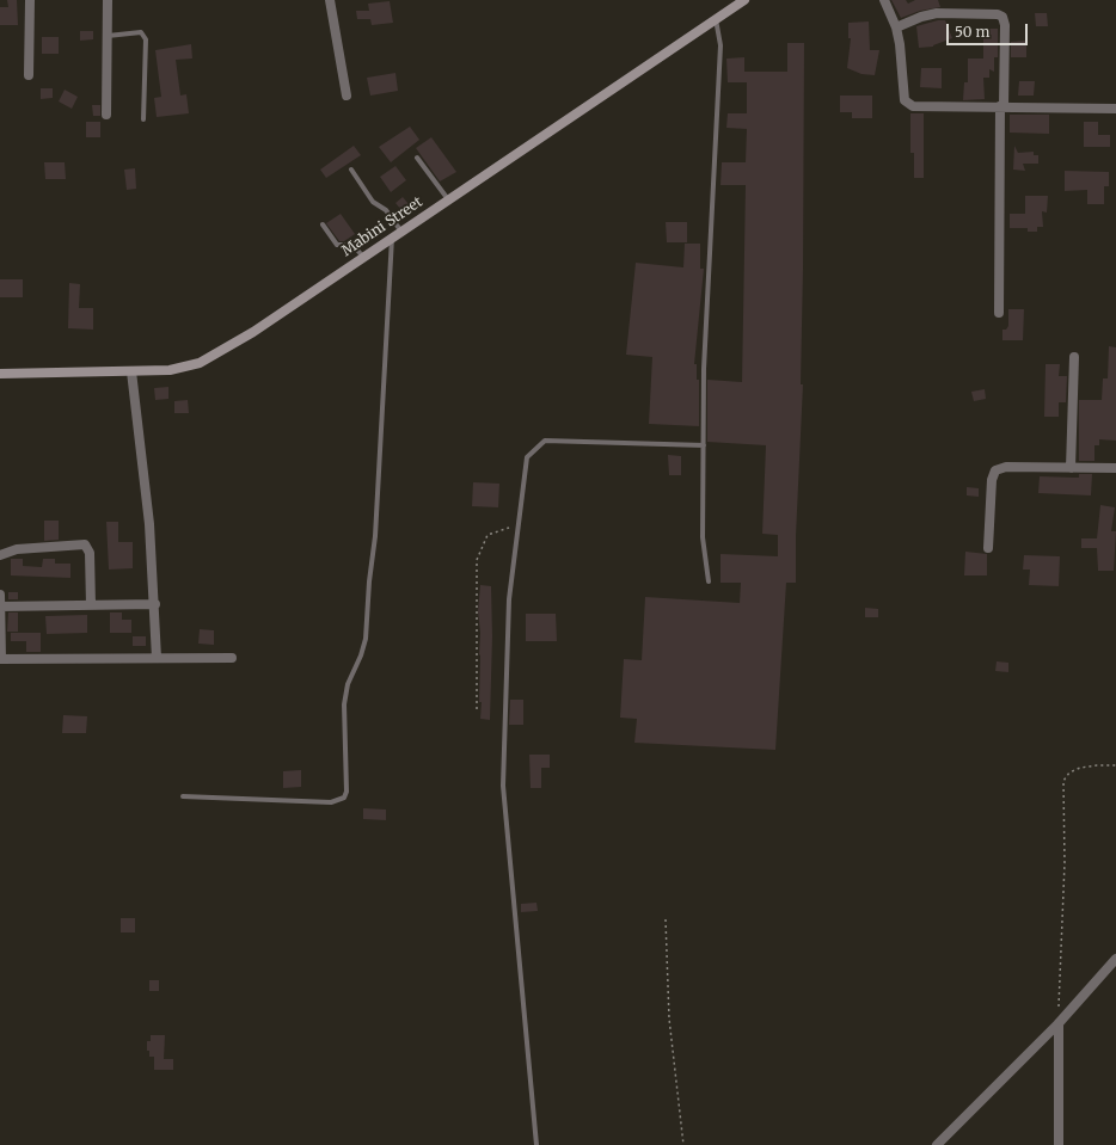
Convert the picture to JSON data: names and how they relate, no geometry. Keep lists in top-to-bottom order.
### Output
{
  "streets": {
    "main road": ["Mabini Street"]
  },
  "scale_bar": "50 m"
}
